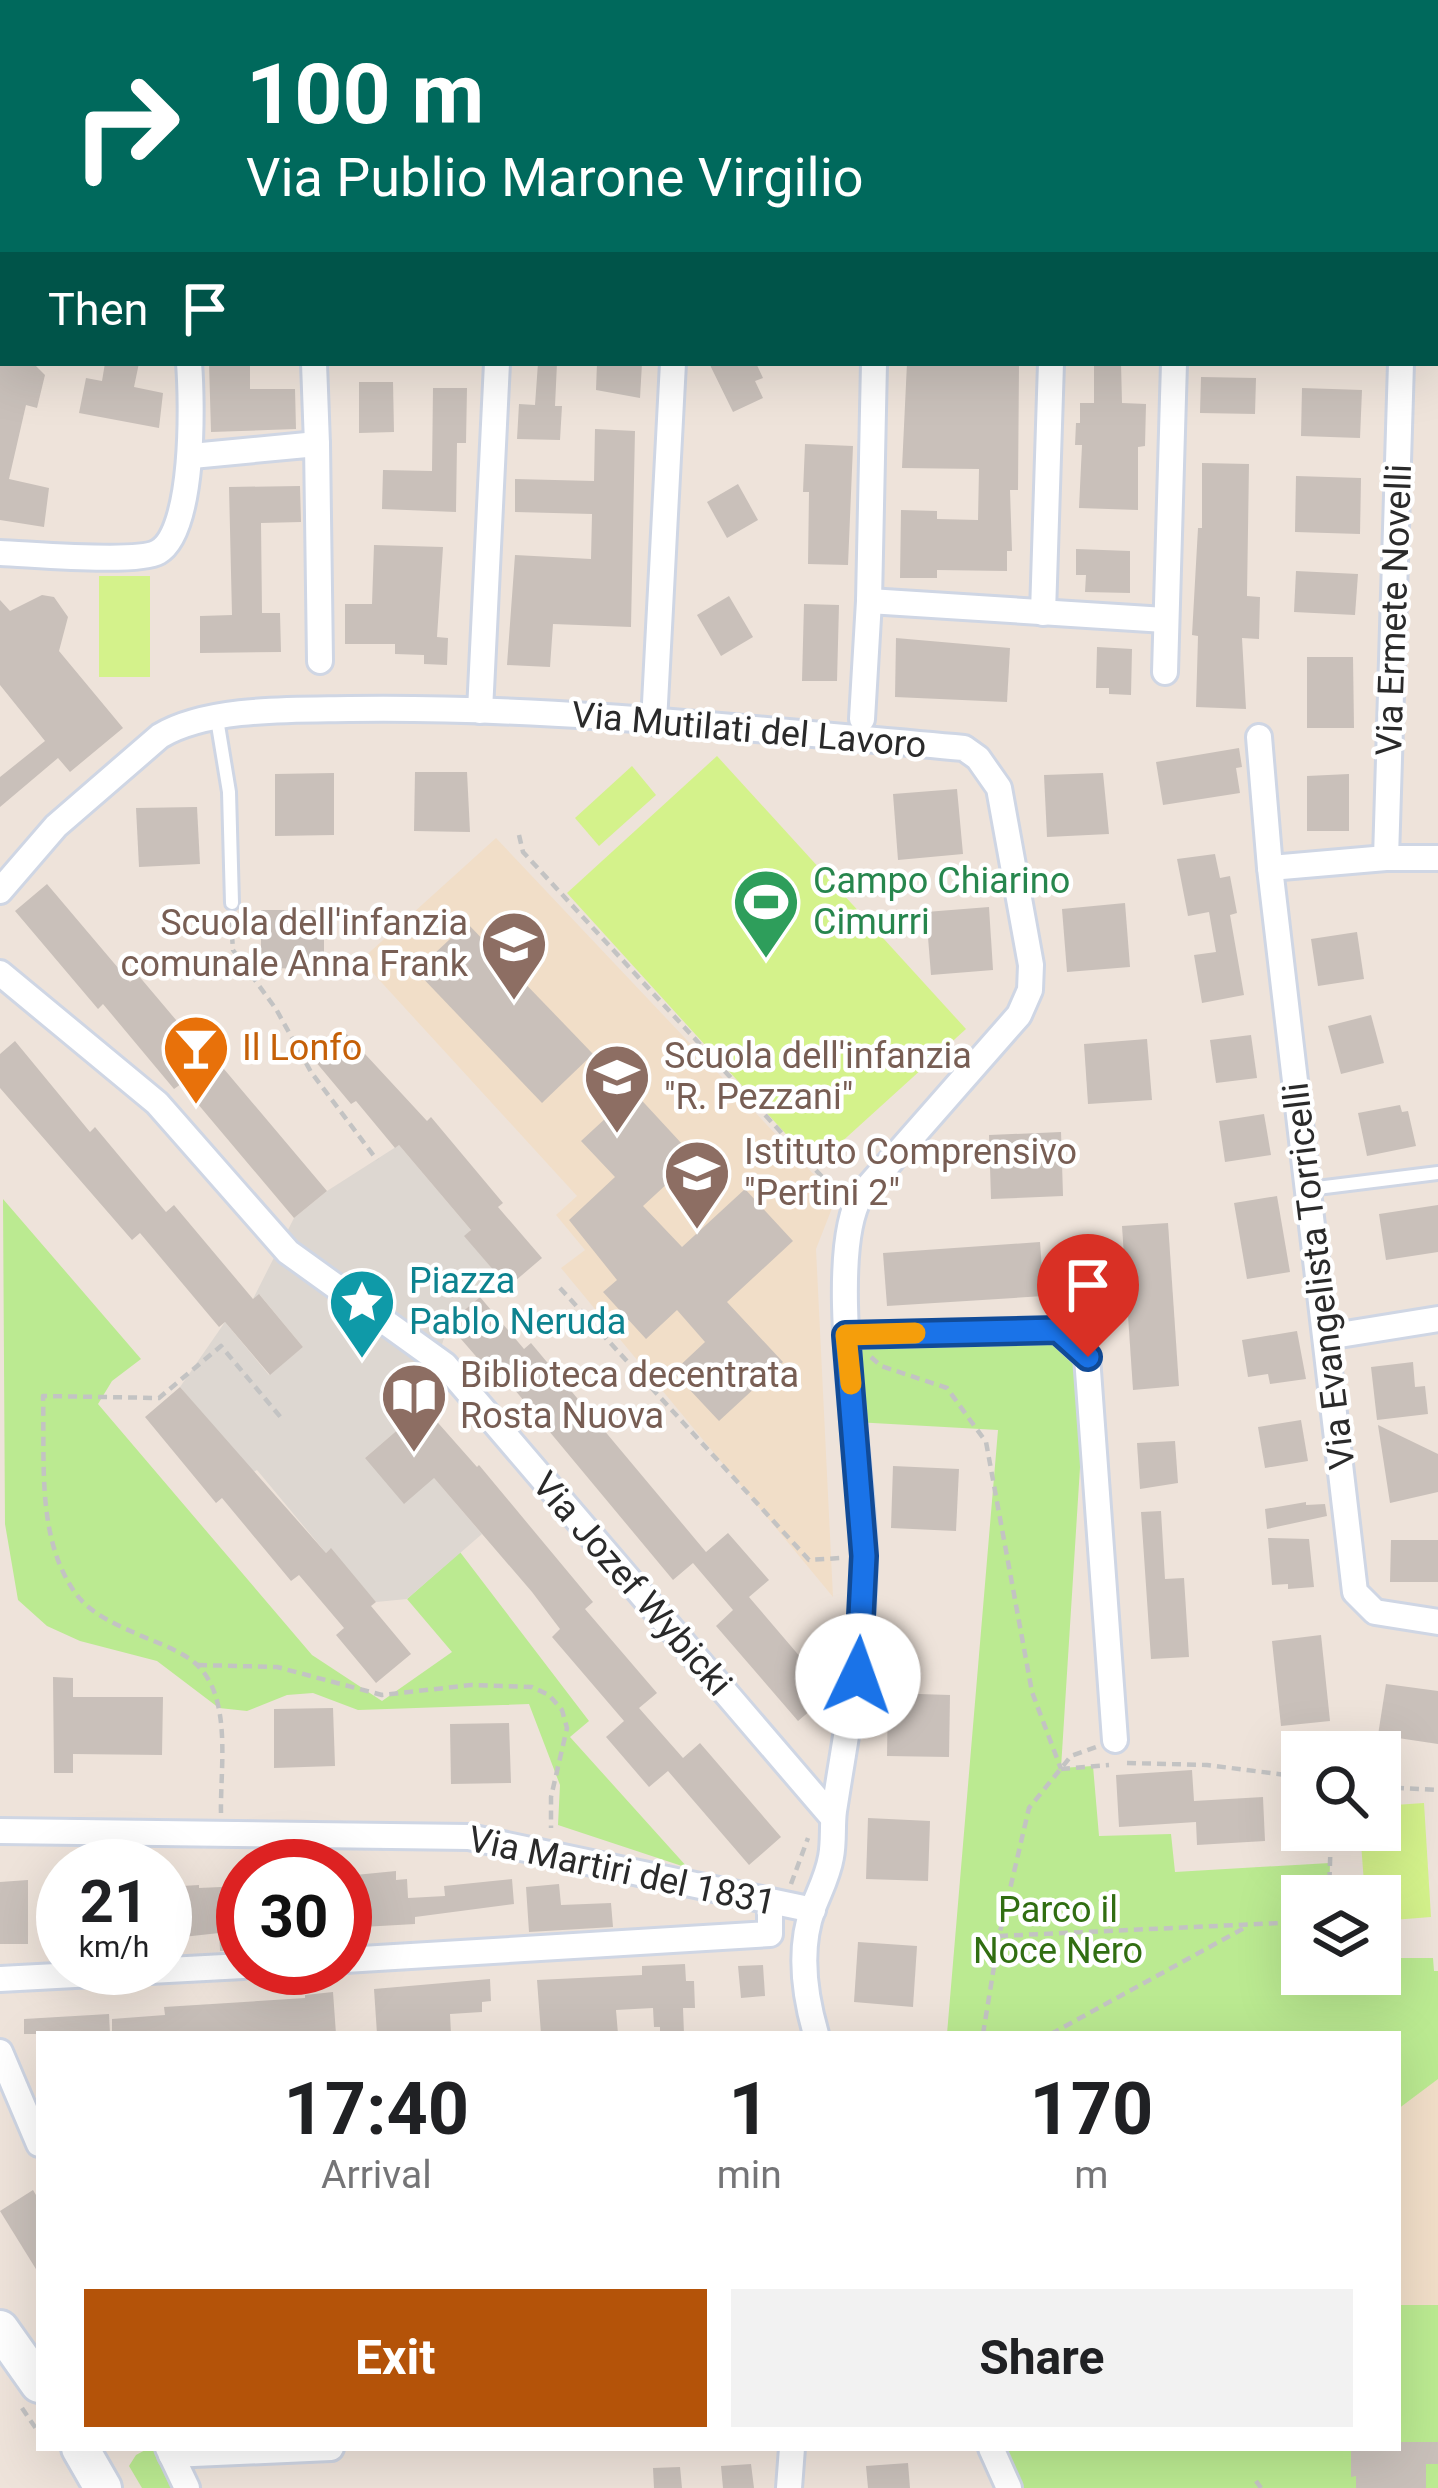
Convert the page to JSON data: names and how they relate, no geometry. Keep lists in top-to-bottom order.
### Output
{
  "streets": {
    "street": [
      "Via Ermete Novelli",
      "Via Mutilati del Lavoro",
      "Via Evangelista Torricelli",
      "Via Jozef Wybicki",
      "Via Martiri del 1831"
    ]
  },
  "parks": ["Parco il Noce Nero"],
  "places": {
    "sports": ["Campo Chiarino Cimurri"],
    "school or university": ["Scuola dell'infanzia comunale Anna Frank", "Scuola dell'infanzia \"R. Pezzani\"", "Istituto Comprensivo \"Pertini 2\""],
    "bar": ["Il Lonfo"],
    "place": ["Piazza Pablo Neruda"],
    "library": ["Biblioteca decentrata Rosta Nuova"]
  },
  "page": {
    "turn": ["100 m", "Via Publio Marone Virgilio"],
    "then": "Then",
    "speed": "21 km/h",
    "limit": "30",
    "eta": [
      "17:40",
      "Arrival",
      "1",
      "min",
      "170",
      "m"
    ],
    "buttons": ["Exit", "Share"]
  }
}
